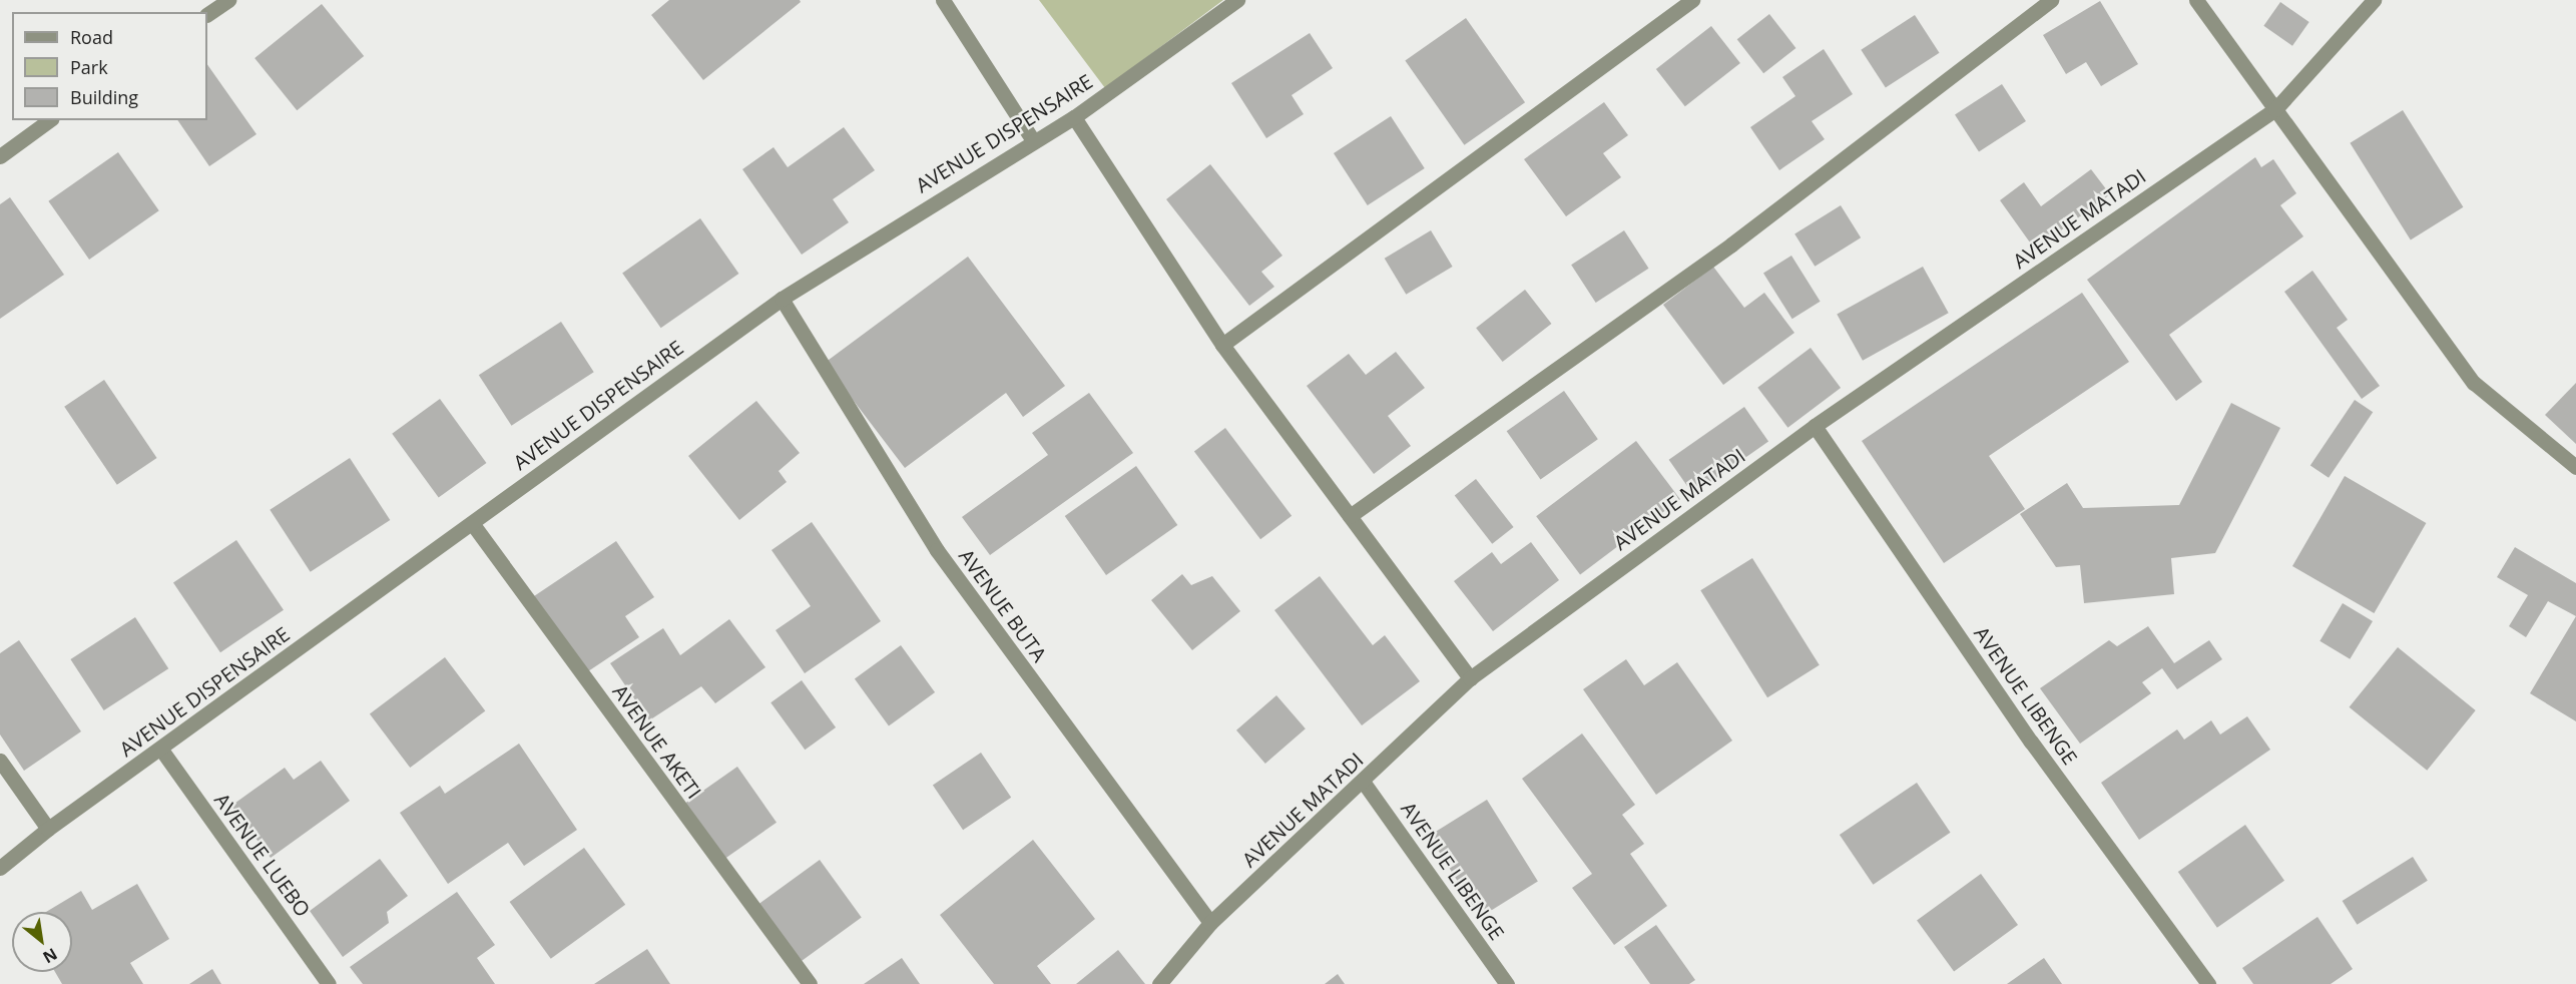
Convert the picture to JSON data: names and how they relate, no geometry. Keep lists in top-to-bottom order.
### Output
{
  "streets": {
    "street": [
      "AVENUE DISPENSAIRE",
      "AVENUE MATADI",
      "AVENUE BUTA",
      "AVENUE LIBENGE",
      "AVENUE AKETI",
      "AVENUE LUEBO"
    ]
  },
  "crossings": [
    ["AVENUE DISPENSAIRE", "AVENUE BUTA"],
    ["AVENUE DISPENSAIRE", "AVENUE AKETI"],
    ["AVENUE DISPENSAIRE", "AVENUE LUEBO"],
    ["AVENUE MATADI", "AVENUE BUTA"],
    ["AVENUE MATADI", "AVENUE LIBENGE"]
  ],
  "legend": ["Road", "Park", "Building"],
  "north": "bottom right"
}
